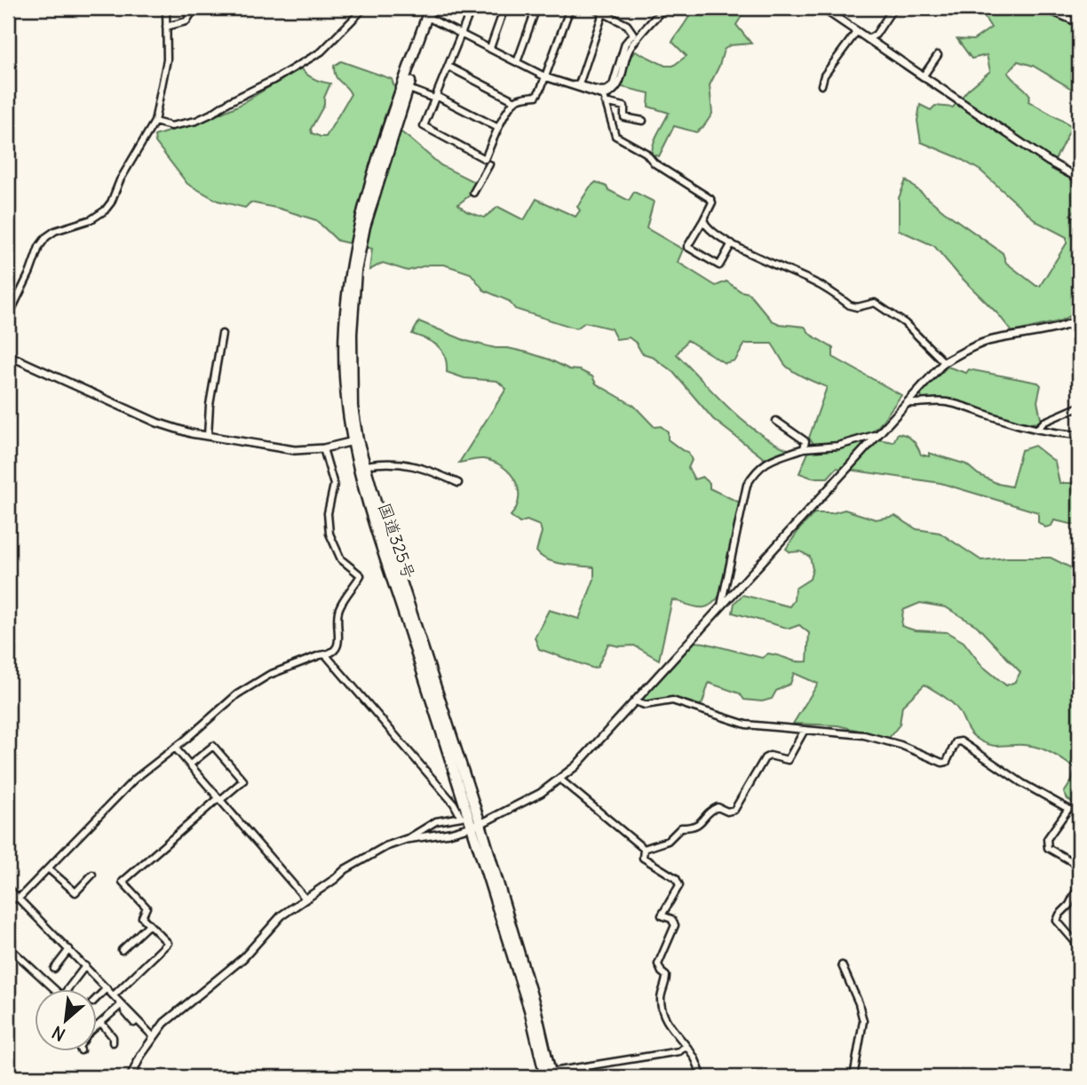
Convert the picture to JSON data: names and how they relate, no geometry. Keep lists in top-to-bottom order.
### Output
{
  "streets": {
    "highway": ["国道325号"]
  },
  "north": "bottom left"
}
